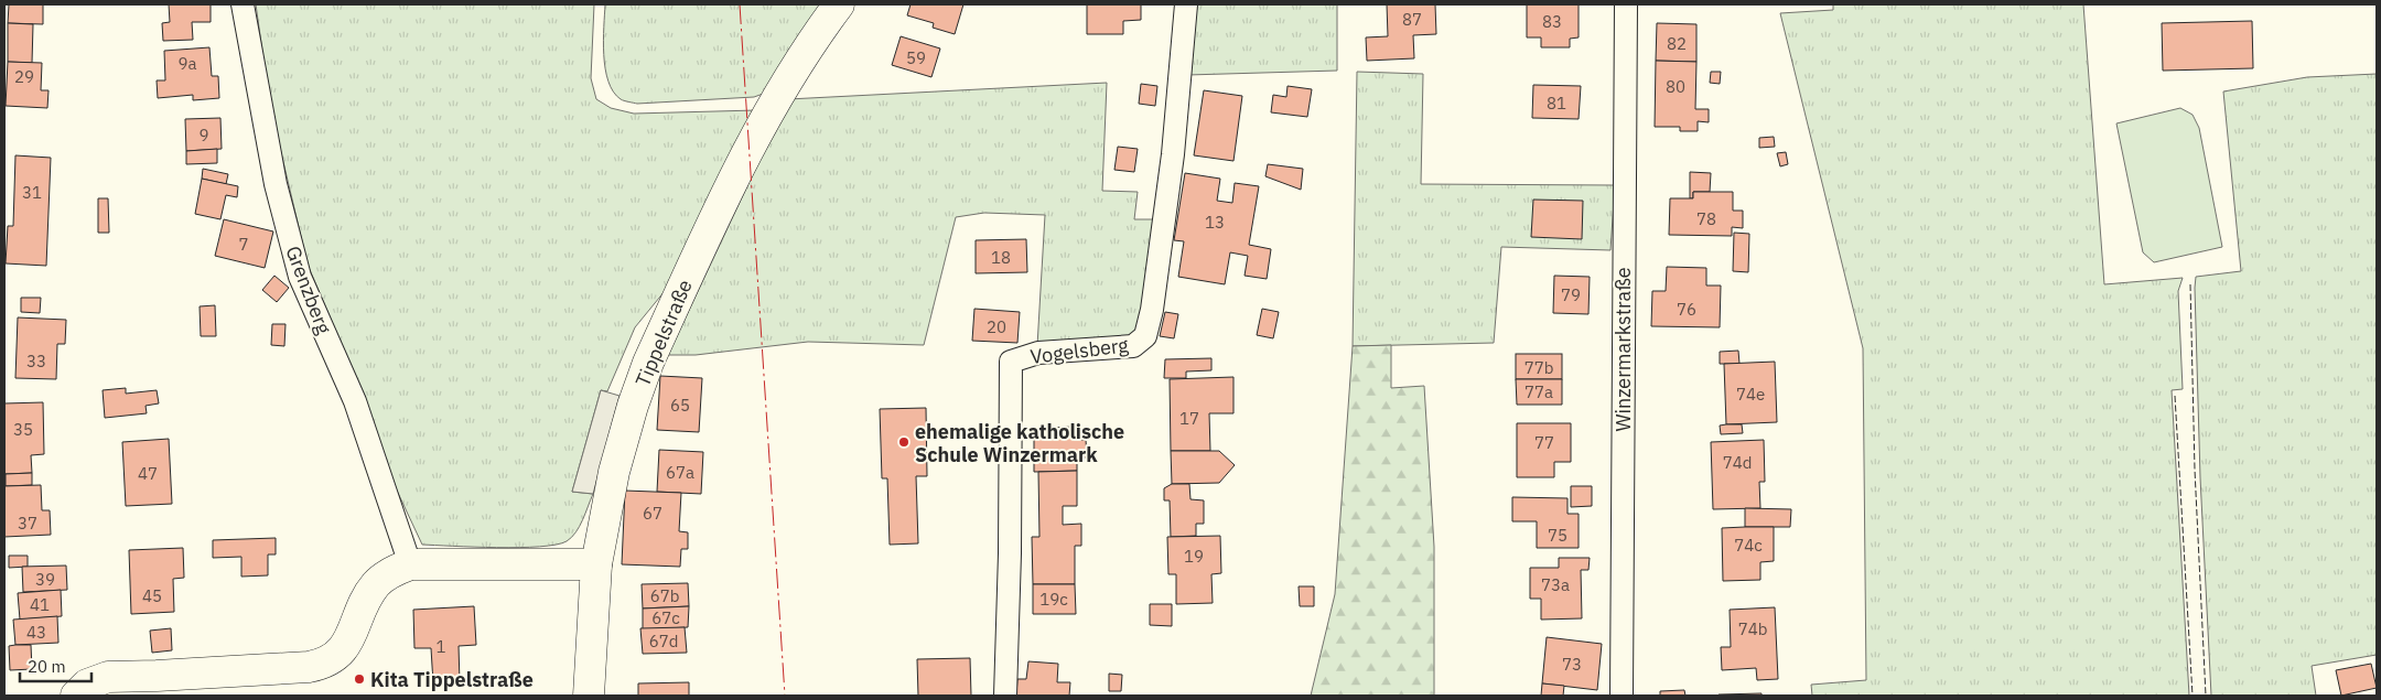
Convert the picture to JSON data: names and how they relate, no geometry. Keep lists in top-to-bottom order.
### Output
{
  "streets": {
    "street": [
      "Grenzberg",
      "Tippelstraße",
      "Winzermarkstraße",
      "Vogelsberg"
    ]
  },
  "places": ["ehemalige katholische Schule Winzermark", "Kita Tippelstraße"],
  "house_numbers": [
    "87",
    "83",
    "82",
    "59",
    "9a",
    "29",
    "80",
    "81",
    "9",
    "31",
    "78",
    "13",
    "7",
    "18",
    "79",
    "76",
    "20",
    "33",
    "77b",
    "77a",
    "74e",
    "65",
    "17",
    "35",
    "77",
    "74d",
    "67a",
    "47",
    "67",
    "37",
    "75",
    "74c",
    "19",
    "39",
    "73a",
    "45",
    "67b",
    "19c",
    "41",
    "67c",
    "74b",
    "43",
    "67d",
    "1",
    "73"
  ],
  "scale_bar": "20 m"
}
